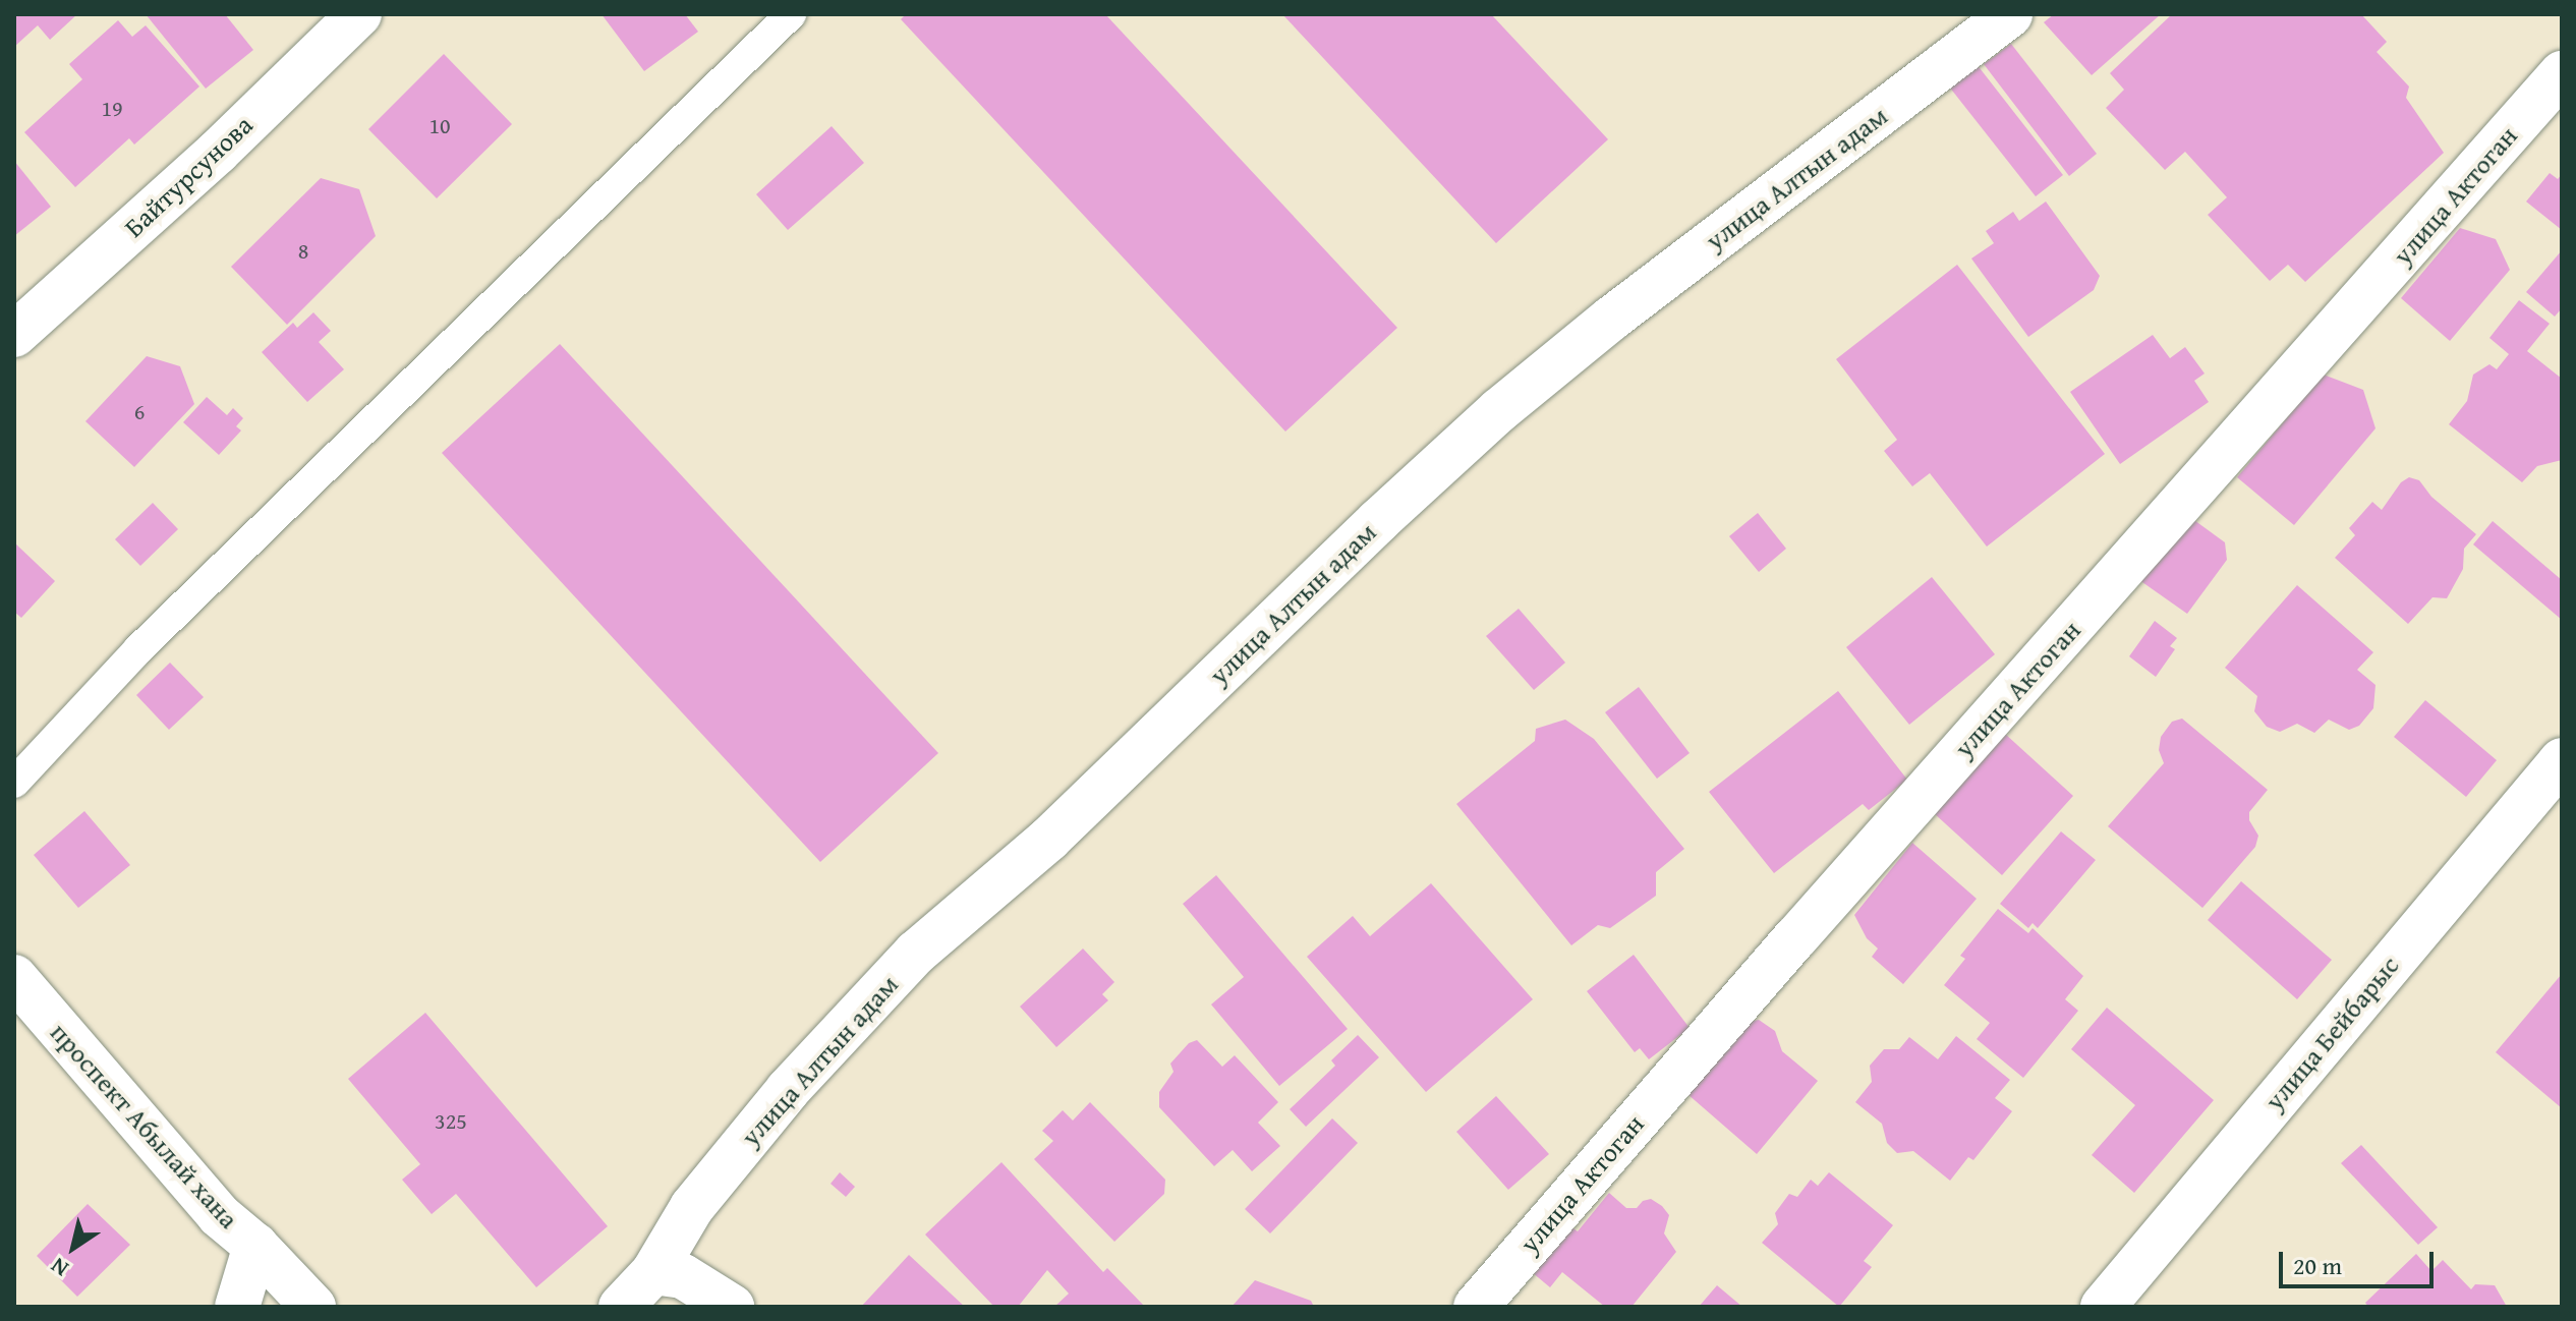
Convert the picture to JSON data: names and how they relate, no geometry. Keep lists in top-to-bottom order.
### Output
{
  "streets": {
    "street": [
      "Байтурсунова",
      "улица Алтын адам",
      "улица Актоган",
      "улица Бейбарыс",
      "проспект Абылай хана"
    ]
  },
  "house_numbers": [
    "19",
    "10",
    "8",
    "6",
    "325"
  ],
  "scale_bar": "20 m",
  "north": "bottom left"
}
